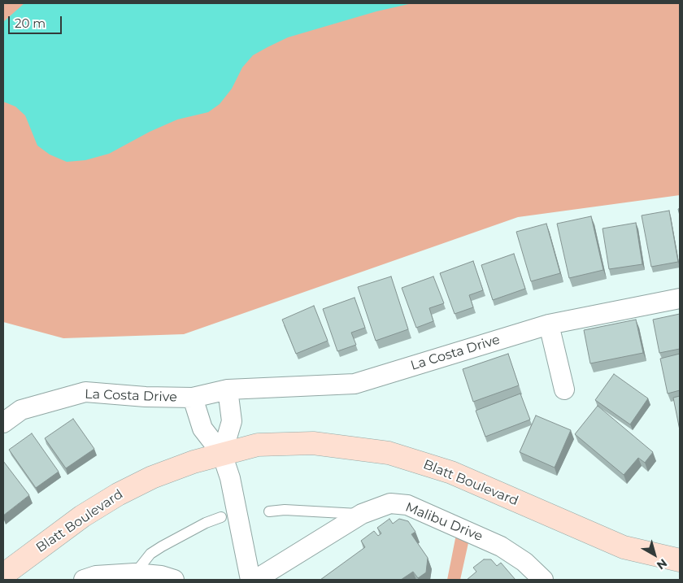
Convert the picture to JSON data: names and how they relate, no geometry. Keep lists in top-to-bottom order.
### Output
{
  "streets": {
    "street": ["La Costa Drive", "Blatt Boulevard", "Malibu Drive"]
  },
  "crossings": [
    ["La Costa Drive", "Blatt Boulevard"]
  ],
  "scale_bar": "20 m",
  "north": "bottom right"
}
